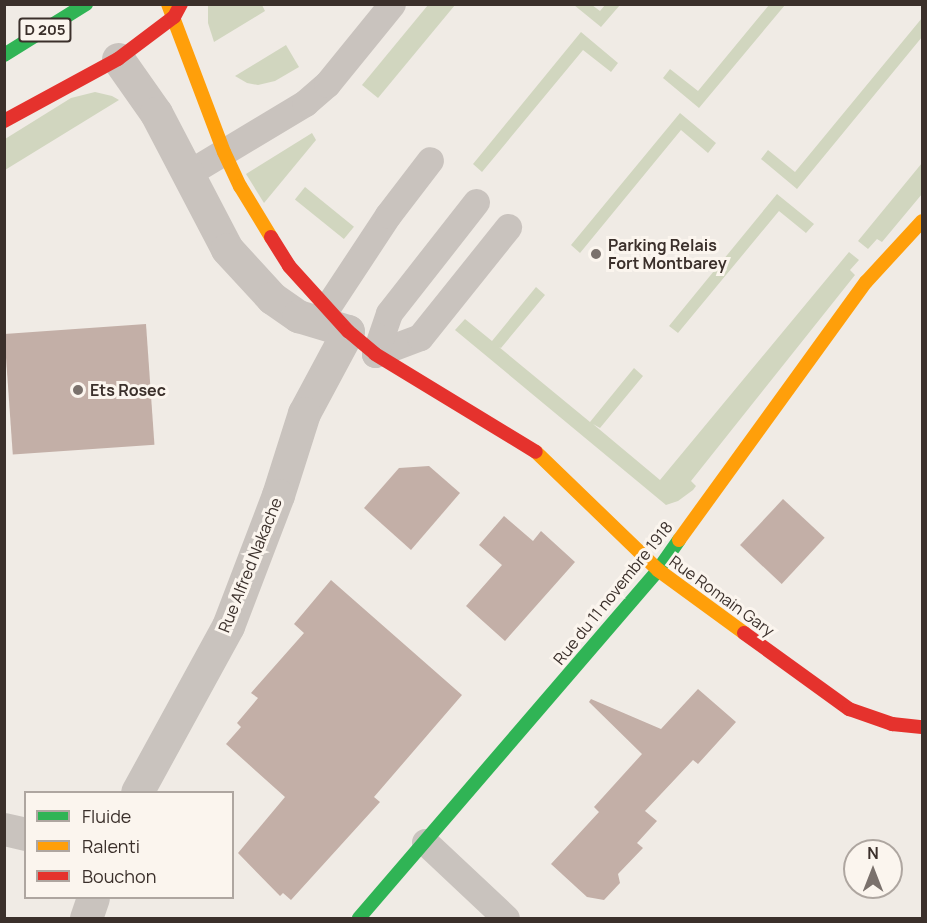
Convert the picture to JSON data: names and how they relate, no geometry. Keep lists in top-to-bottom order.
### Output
{
  "streets": {
    "street": [
      "D 205",
      "Rue Alfred Nakache",
      "Rue du 11 novembre 1918",
      "Rue Romain Gary"
    ]
  },
  "crossings": [
    ["Rue Alfred Nakache", "Rue Romain Gary"],
    ["Rue du 11 novembre 1918", "Rue Romain Gary"]
  ],
  "places": ["Parking Relais Fort Montbarey", "Ets Rosec"],
  "legend": ["Fluide", "Ralenti", "Bouchon"],
  "north": "top"
}
